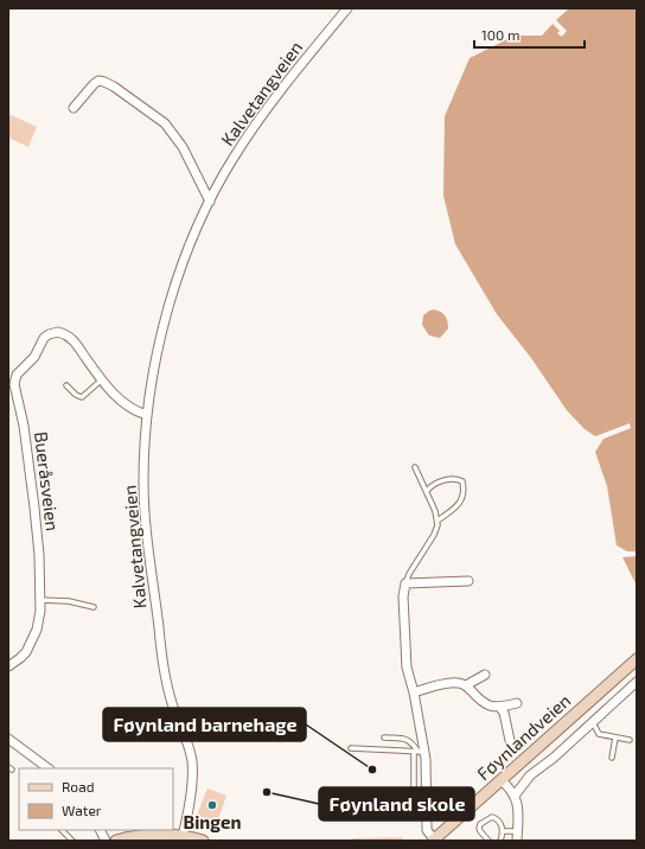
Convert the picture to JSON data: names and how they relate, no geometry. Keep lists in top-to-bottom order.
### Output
{
  "streets": {
    "main road": ["Føynlandveien"],
    "street": ["Kalvetangveien", "Bueråsveien"]
  },
  "places": ["Føynland barnehage", "Føynland skole", "Bingen"],
  "legend": ["Road", "Water"],
  "scale_bar": "100 m"
}
